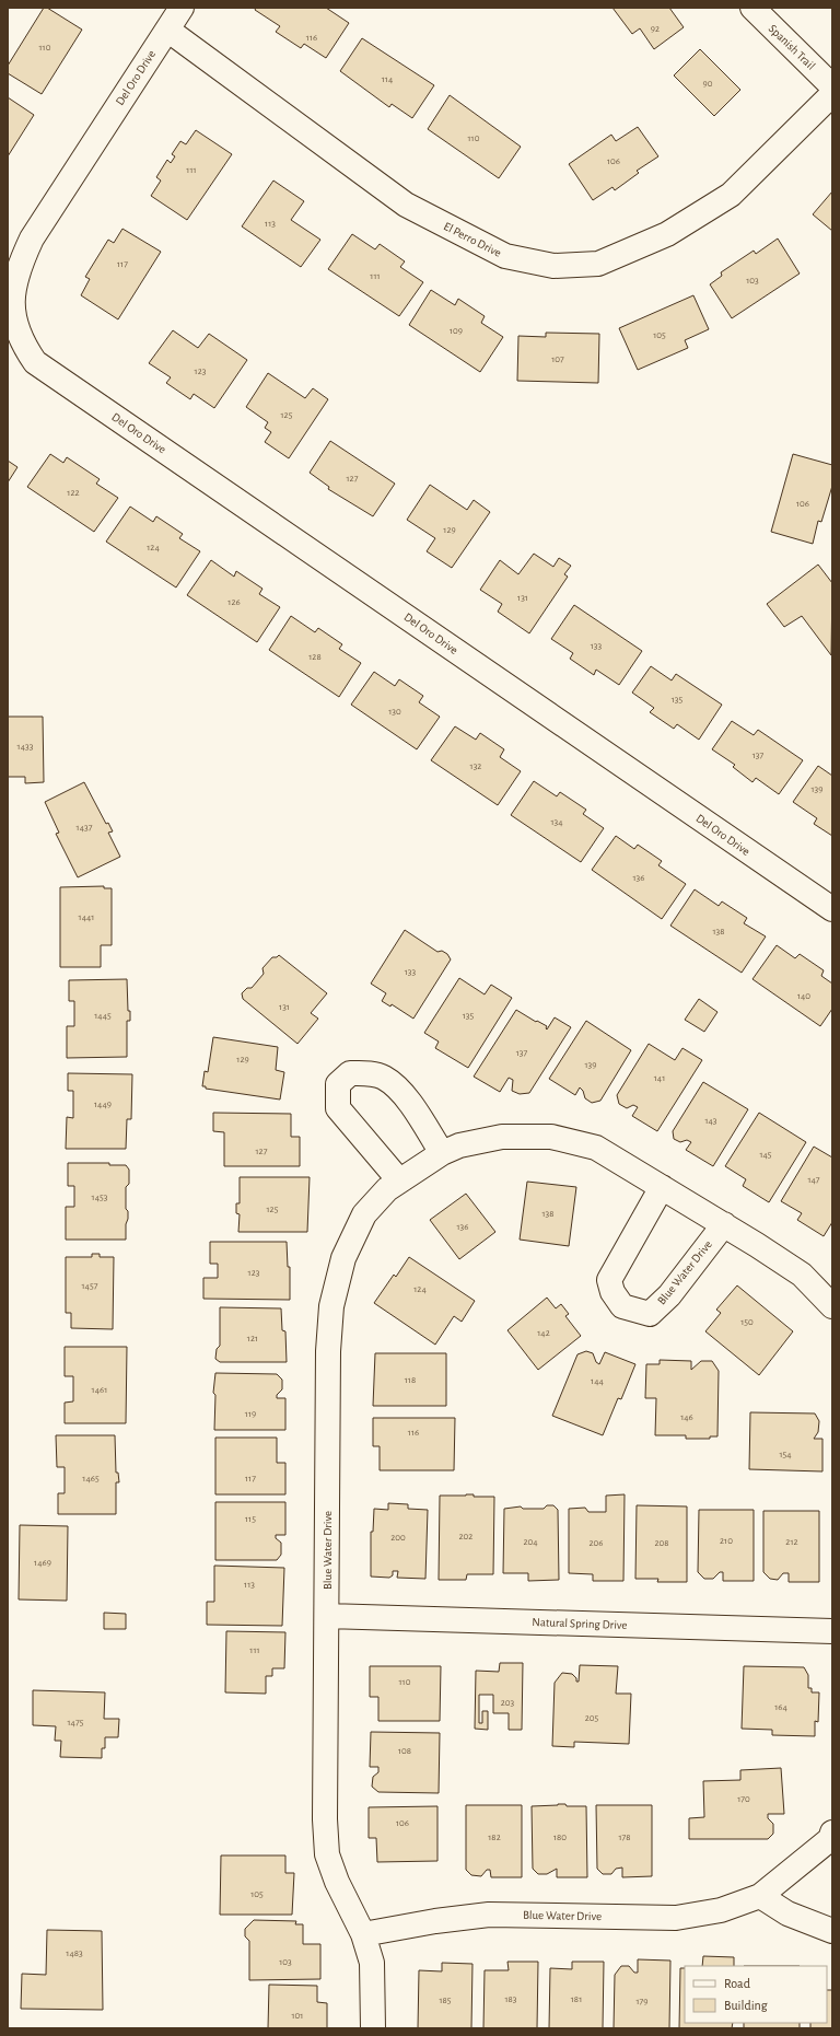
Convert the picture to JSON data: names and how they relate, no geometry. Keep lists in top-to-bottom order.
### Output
{
  "streets": {
    "street": [
      "Spanish Trail",
      "Del Oro Drive",
      "El Perro Drive",
      "Blue Water Drive",
      "Natural Spring Drive"
    ]
  },
  "crossings": [
    ["Del Oro Drive", "El Perro Drive"],
    ["Blue Water Drive", "Natural Spring Drive"]
  ],
  "house_numbers": [
    "92",
    "116",
    "110",
    "114",
    "90",
    "110",
    "106",
    "111",
    "113",
    "117",
    "111",
    "103",
    "109",
    "105",
    "107",
    "123",
    "125",
    "127",
    "122",
    "106",
    "129",
    "124",
    "131",
    "126",
    "133",
    "128",
    "135",
    "130",
    "1433",
    "137",
    "132",
    "139",
    "134",
    "1437",
    "136",
    "1441",
    "138",
    "133",
    "140",
    "131",
    "1445",
    "135",
    "137",
    "129",
    "139",
    "141",
    "1449",
    "143",
    "127",
    "145",
    "147",
    "1453",
    "125",
    "138",
    "136",
    "123",
    "1457",
    "124",
    "150",
    "142",
    "121",
    "118",
    "144",
    "1461",
    "119",
    "146",
    "116",
    "154",
    "1465",
    "117",
    "115",
    "202",
    "200",
    "210",
    "204",
    "212",
    "206",
    "208",
    "1469",
    "113",
    "111",
    "110",
    "203",
    "164",
    "205",
    "1475",
    "108",
    "170",
    "106",
    "182",
    "180",
    "178",
    "105",
    "1483",
    "103",
    "183",
    "181",
    "185",
    "179",
    "101"
  ],
  "legend": ["Road", "Building"]
}
